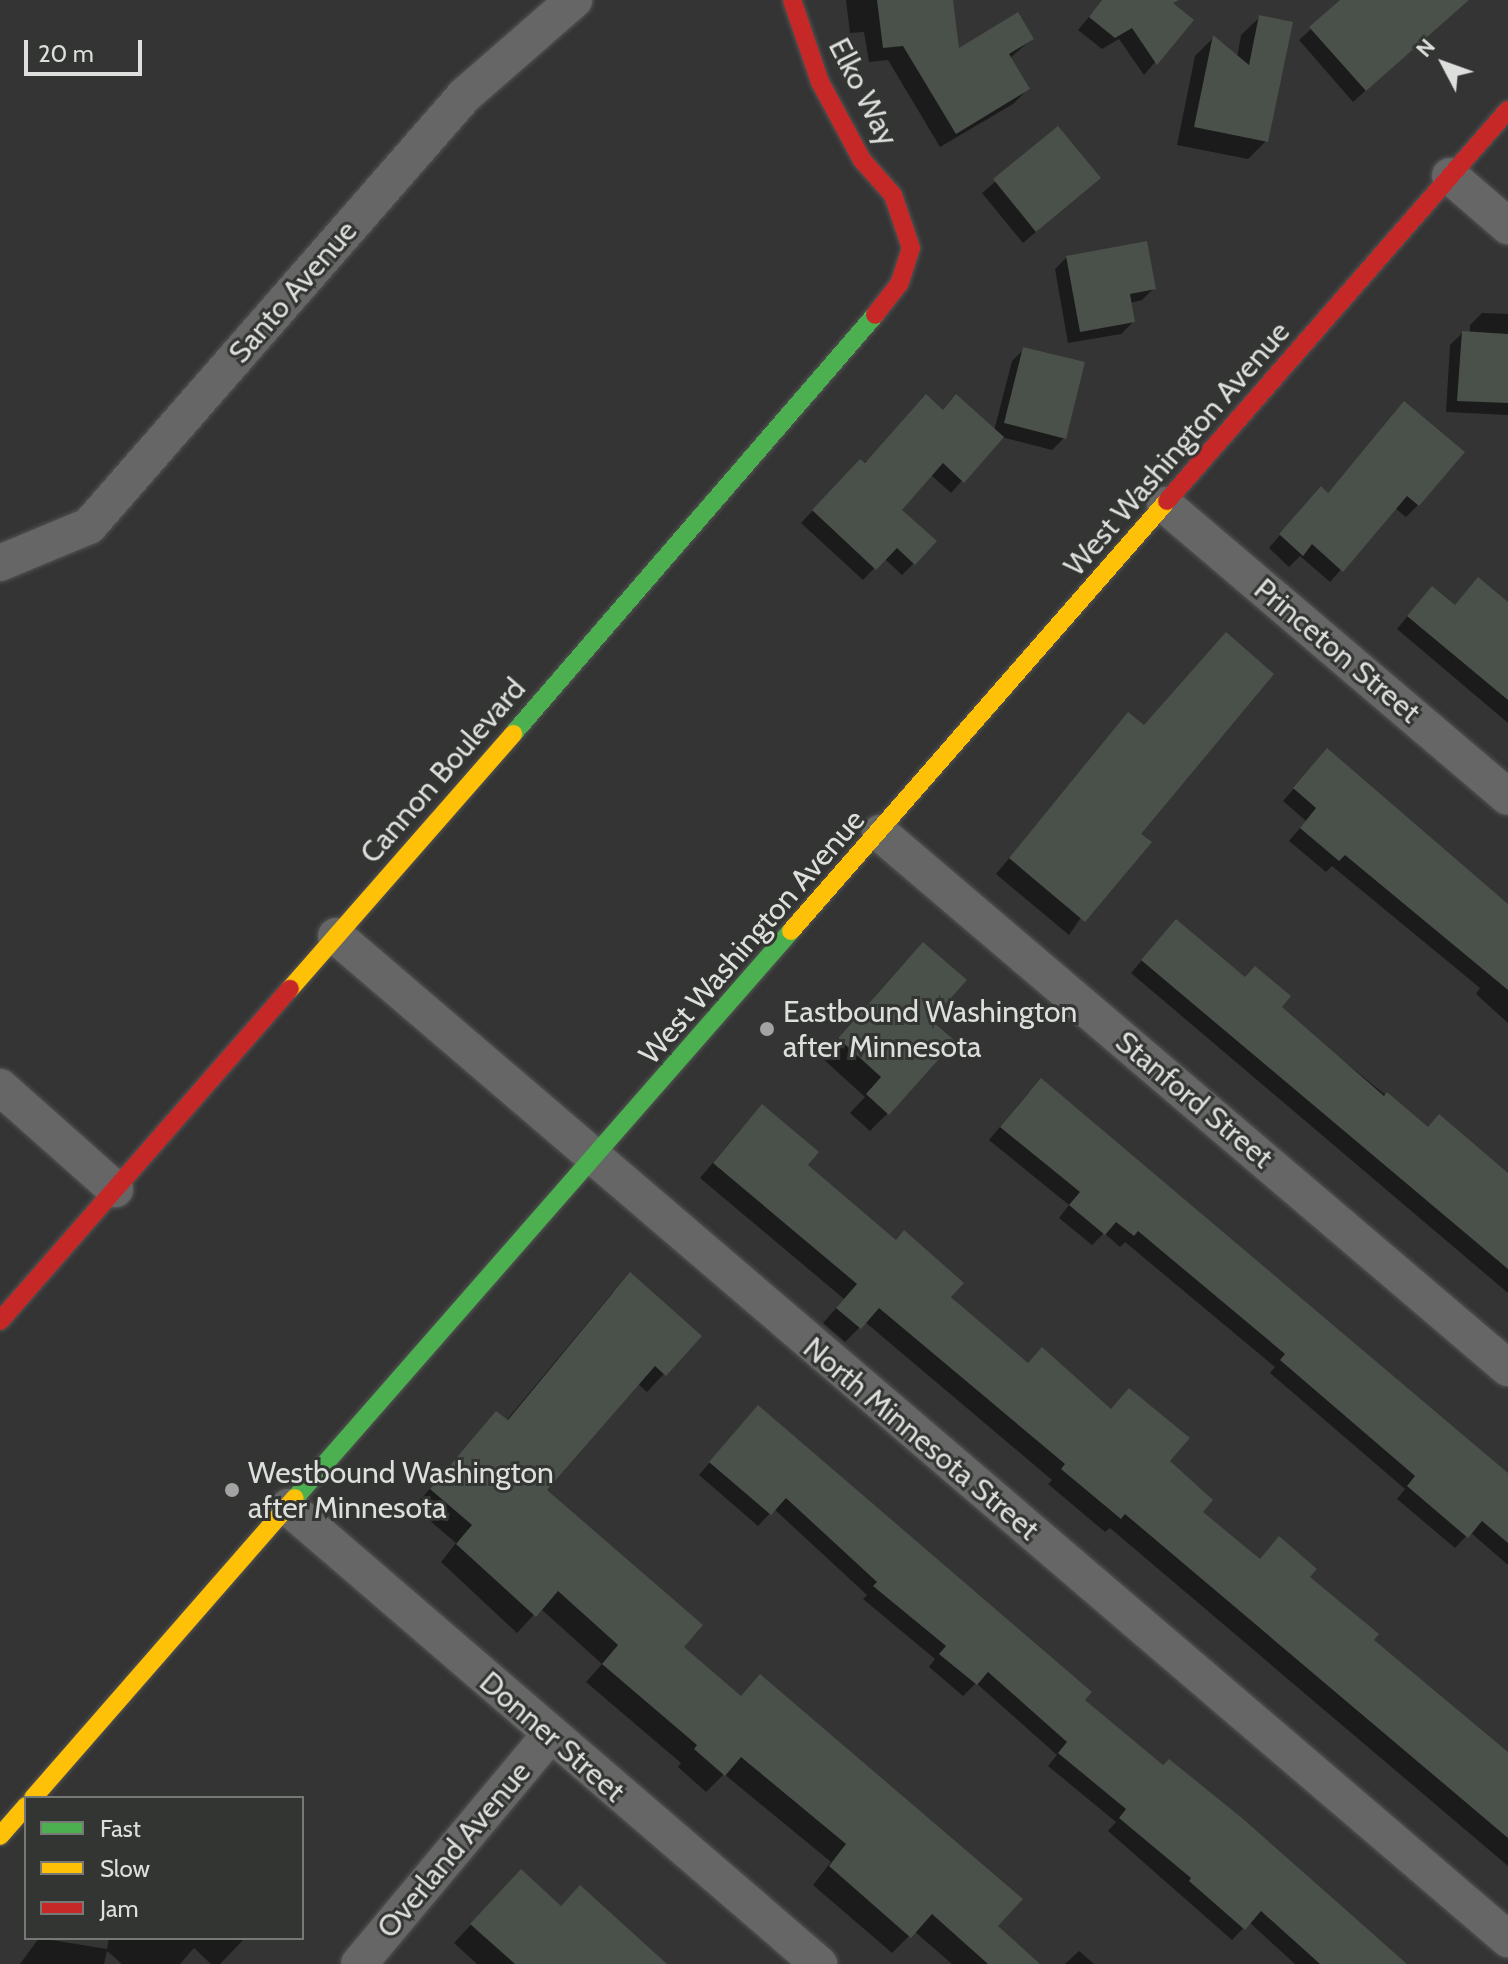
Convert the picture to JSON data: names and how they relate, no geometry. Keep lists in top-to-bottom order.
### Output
{
  "streets": {
    "main road": ["Elko Way", "West Washington Avenue", "Cannon Boulevard"],
    "street": [
      "Santo Avenue",
      "Princeton Street",
      "Stanford Street",
      "North Minnesota Street",
      "Donner Street",
      "Overland Avenue"
    ]
  },
  "crossings": [
    ["Elko Way", "Cannon Boulevard"],
    ["West Washington Avenue", "Princeton Street"],
    ["West Washington Avenue", "Stanford Street"],
    ["West Washington Avenue", "North Minnesota Street"],
    ["West Washington Avenue", "Donner Street"],
    ["Cannon Boulevard", "North Minnesota Street"],
    ["Donner Street", "Overland Avenue"]
  ],
  "places": ["Eastbound Washington after Minnesota", "Westbound Washington after Minnesota"],
  "legend": ["Fast", "Slow", "Jam"],
  "scale_bar": "20 m",
  "north": "top left"
}
